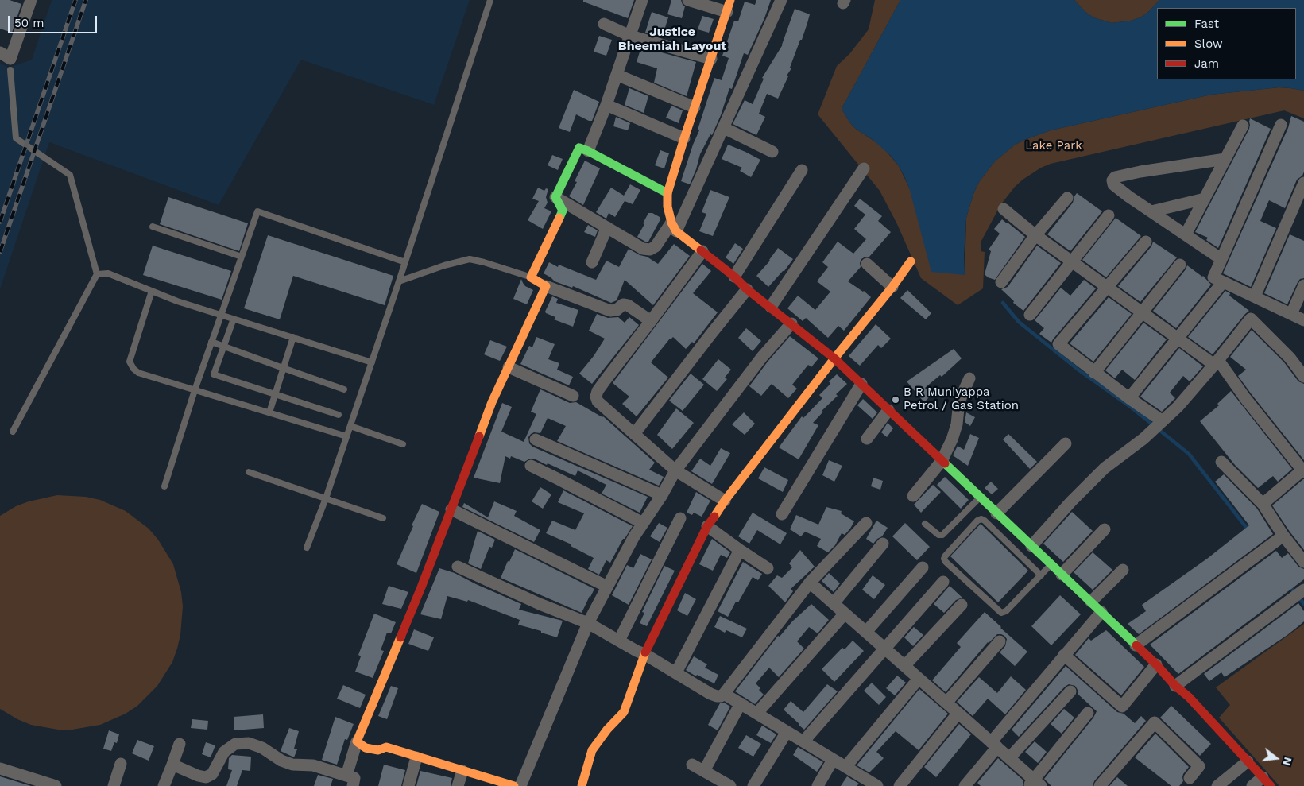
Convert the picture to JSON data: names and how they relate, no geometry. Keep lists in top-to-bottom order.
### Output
{
  "districts": ["Justice Bheemiah Layout"],
  "parks": ["Lake Park"],
  "places": ["B R Muniyappa Petrol / Gas Station"],
  "legend": ["Fast", "Slow", "Jam"],
  "scale_bar": "50 m",
  "north": "right"
}
